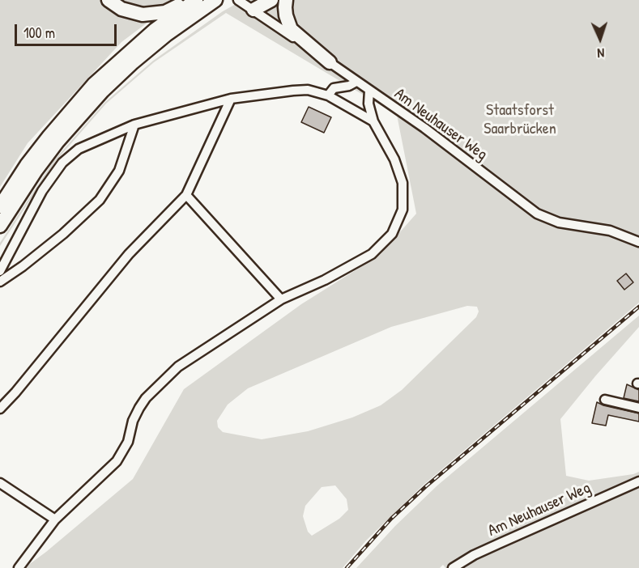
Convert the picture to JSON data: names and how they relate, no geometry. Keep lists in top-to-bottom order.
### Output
{
  "streets": {
    "street": ["Am Neuhauser Weg"]
  },
  "parks": ["Staatsforst Saarbrücken"],
  "scale_bar": "100 m",
  "north": "bottom"
}
